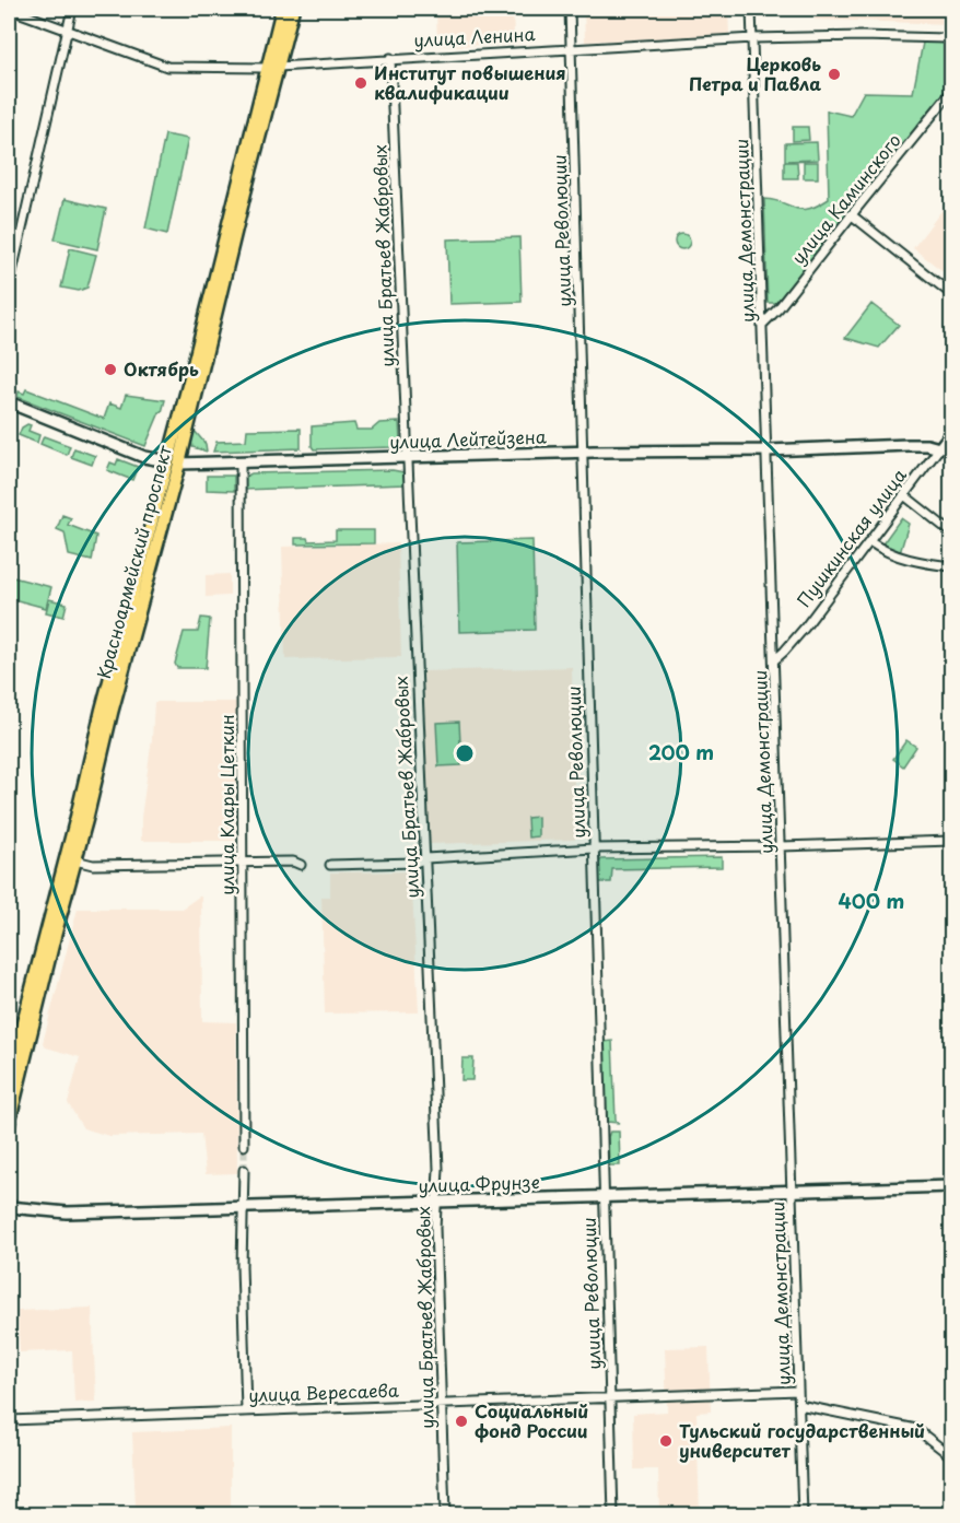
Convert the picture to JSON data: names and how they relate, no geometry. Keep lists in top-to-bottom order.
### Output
{
  "streets": {
    "main road": ["Красноармейский проспект"],
    "street": [
      "улица Ленина",
      "улица Каминского",
      "улица Революции",
      "улица Демонстрации",
      "улица Братьев Жабровых",
      "улица Лейтейзена",
      "Пушкинская улица",
      "улица Клары Цеткин",
      "улица Фрунзе",
      "улица Вересаева"
    ]
  },
  "crossings": [
    ["улица Ленина", "улица Революции"],
    ["улица Ленина", "улица Демонстрации"],
    ["улица Ленина", "улица Братьев Жабровых"],
    ["улица Ленина", "Красноармейский проспект"],
    ["улица Каминского", "улица Демонстрации"],
    ["улица Революции", "улица Лейтейзена"],
    ["улица Революции", "улица Фрунзе"],
    ["улица Революции", "улица Вересаева"],
    ["улица Демонстрации", "улица Лейтейзена"],
    ["улица Демонстрации", "Пушкинская улица"],
    ["улица Демонстрации", "улица Фрунзе"],
    ["улица Демонстрации", "улица Вересаева"],
    ["улица Братьев Жабровых", "улица Лейтейзена"],
    ["улица Братьев Жабровых", "улица Фрунзе"],
    ["улица Братьев Жабровых", "улица Вересаева"],
    ["улица Лейтейзена", "Пушкинская улица"],
    ["улица Лейтейзена", "Красноармейский проспект"],
    ["улица Лейтейзена", "улица Клары Цеткин"]
  ],
  "places": [
    "Церковь Петра и Павла",
    "Институт повышения квалификации",
    "Октябрь",
    "Социальный фонд России",
    "Тульский государственный университет"
  ],
  "rings": ["200 m", "400 m"]
}
